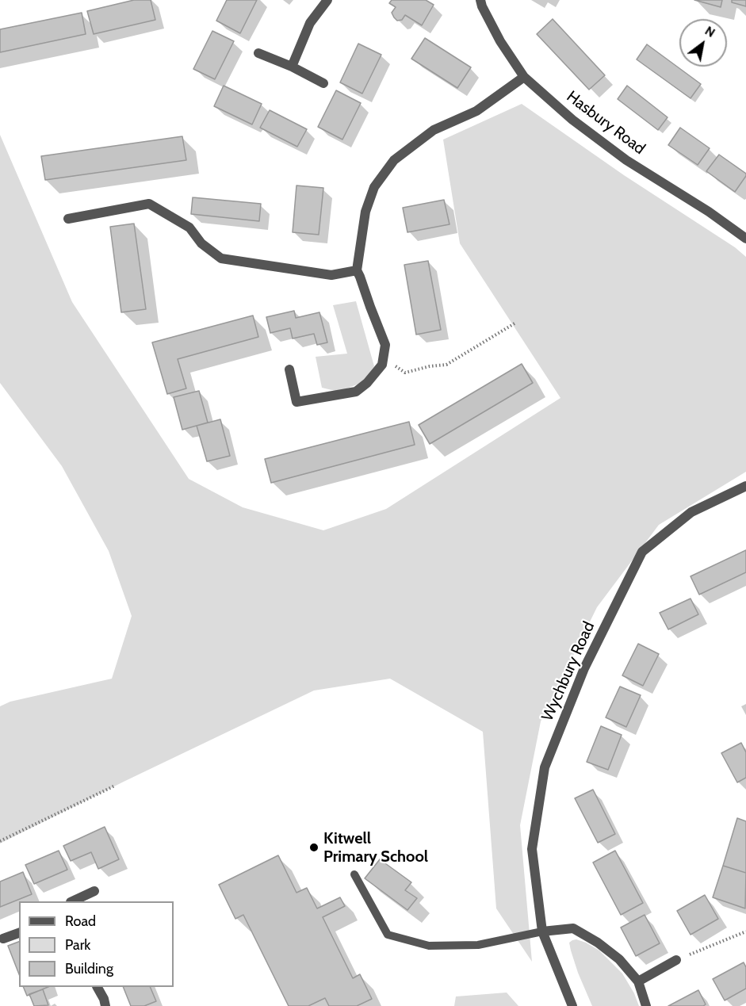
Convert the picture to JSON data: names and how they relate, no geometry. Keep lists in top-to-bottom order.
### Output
{
  "streets": {
    "street": ["Hasbury Road", "Wychbury Road"]
  },
  "places": ["Kitwell Primary School"],
  "legend": ["Road", "Park", "Building"],
  "north": "top right"
}
